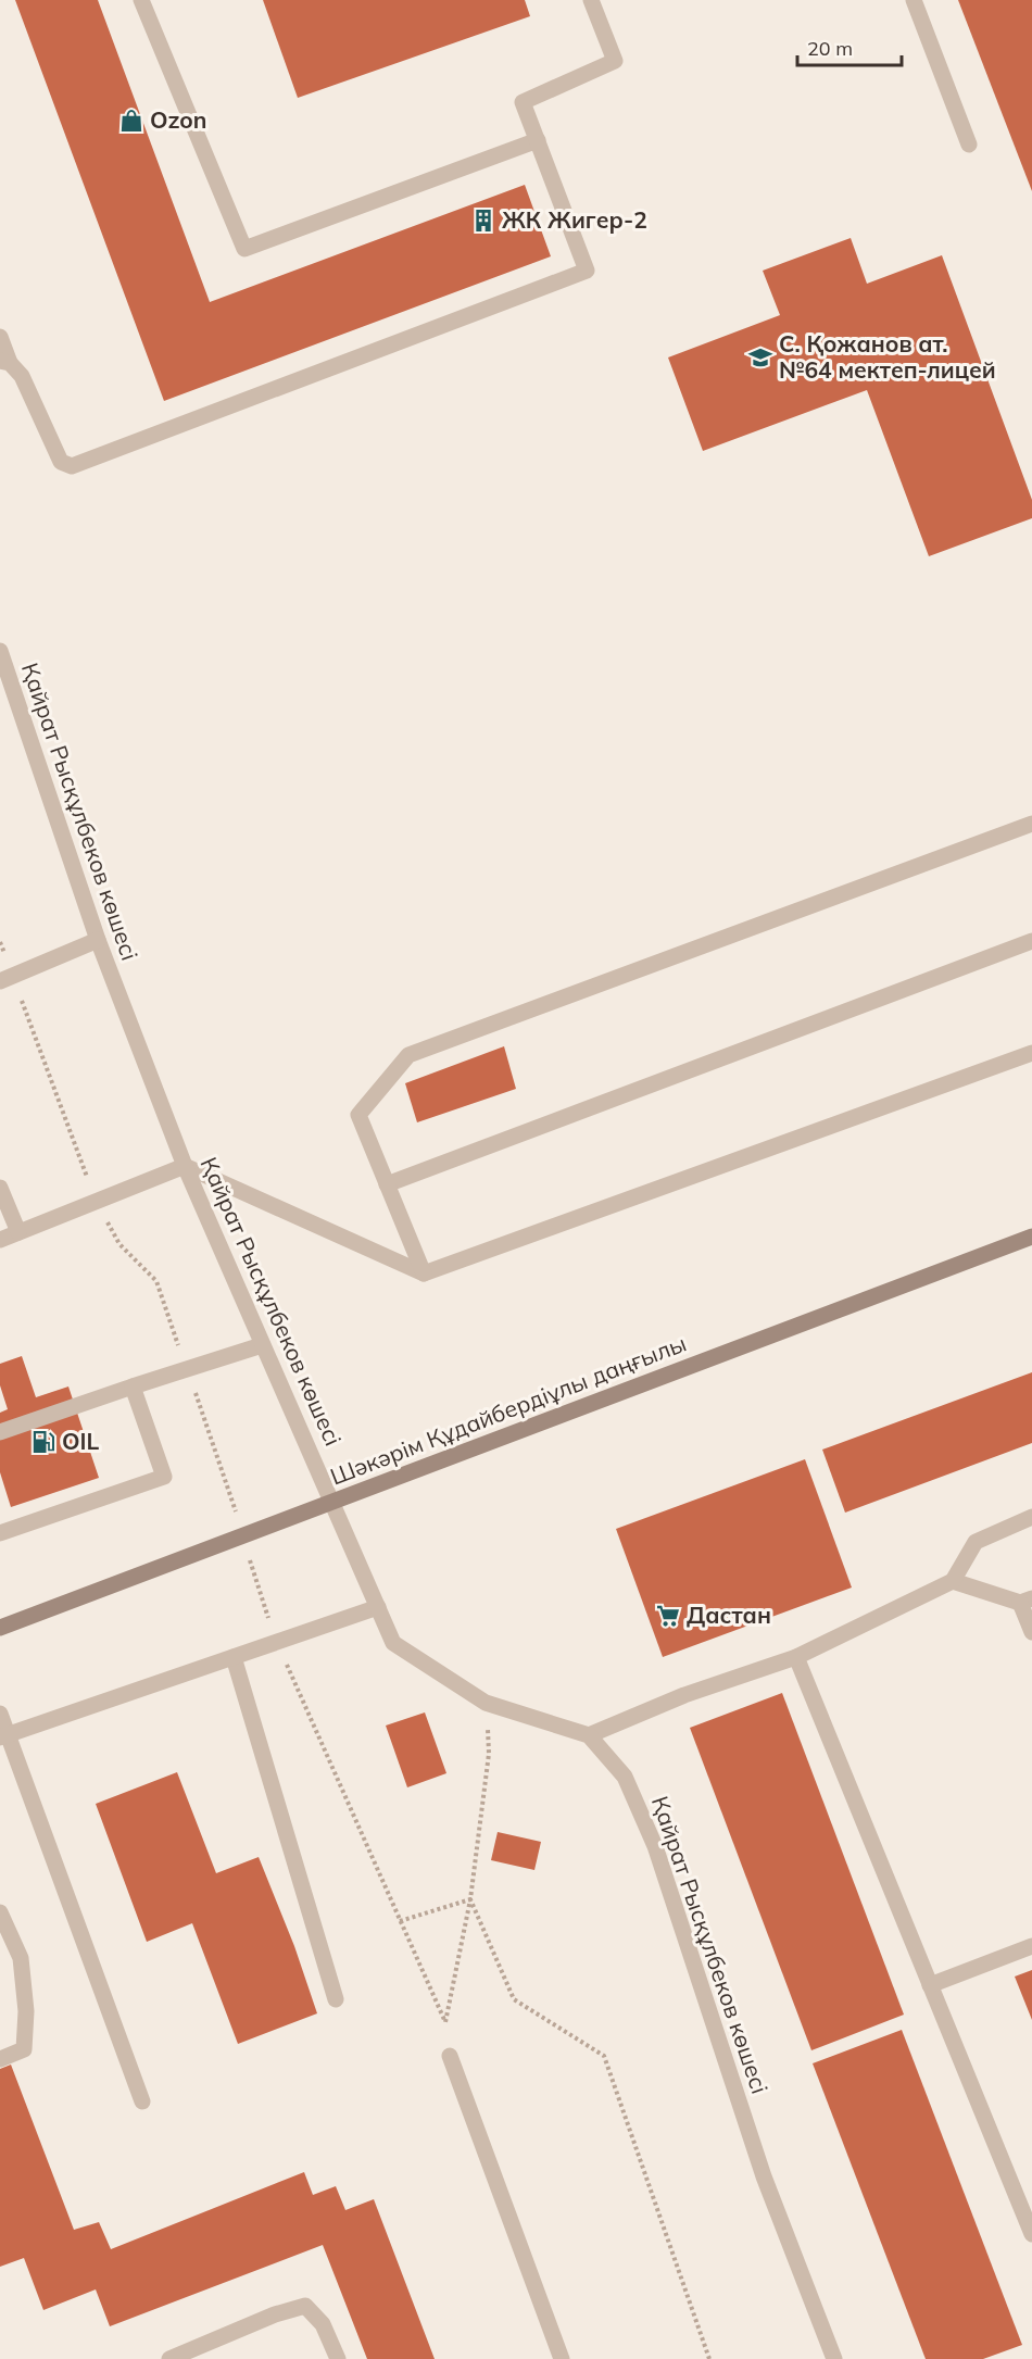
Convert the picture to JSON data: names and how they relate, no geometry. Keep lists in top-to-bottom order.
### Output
{
  "streets": {
    "main road": ["Шәкәрім Құдайбердіұлы даңғылы"],
    "street": ["Қайрат Рысқұлбеков көшесі"]
  },
  "crossings": [
    ["Қайрат Рысқұлбеков көшесі", "Шәкәрім Құдайбердіұлы даңғылы"]
  ],
  "places": {
    "shop": ["Ozon"],
    "building": ["ЖК Жигер-2"],
    "school or university": ["С. Қожанов ат. №64 мектеп-лицей"],
    "fuel station": ["OIL"],
    "supermarket": ["Дастан"]
  },
  "scale_bar": "20 m"
}
